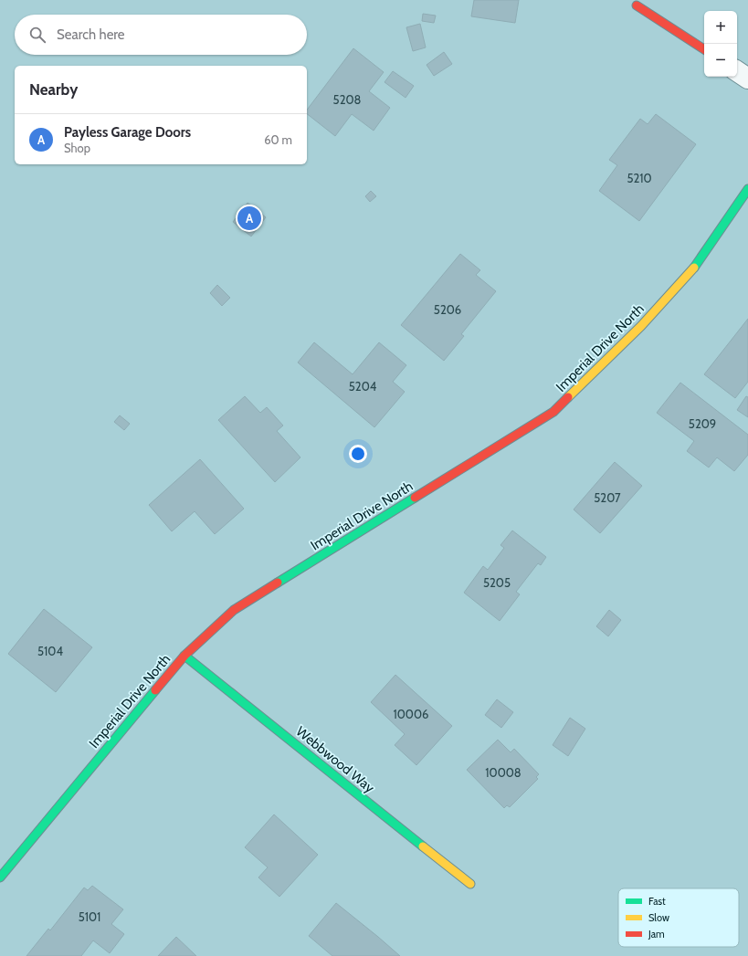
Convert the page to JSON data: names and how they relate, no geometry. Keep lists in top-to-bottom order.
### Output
{
  "streets": {
    "street": ["Imperial Drive North", "Webbwood Way"]
  },
  "crossings": [
    ["Imperial Drive North", "Webbwood Way"]
  ],
  "house_numbers": [
    "5208",
    "5210",
    "5206",
    "5204",
    "5209",
    "5207",
    "5205",
    "5104",
    "10006",
    "10008",
    "5101"
  ],
  "legend": ["Fast", "Slow", "Jam"],
  "page": {
    "map_buttons": ["+", "−"],
    "search": "Search here",
    "heading": "Nearby",
    "list": [
      {
        "mark": "A",
        "name": "Payless Garage Doors",
        "note": "Shop",
        "value": "60 m"
      }
    ],
    "pins": "A"
  }
}
